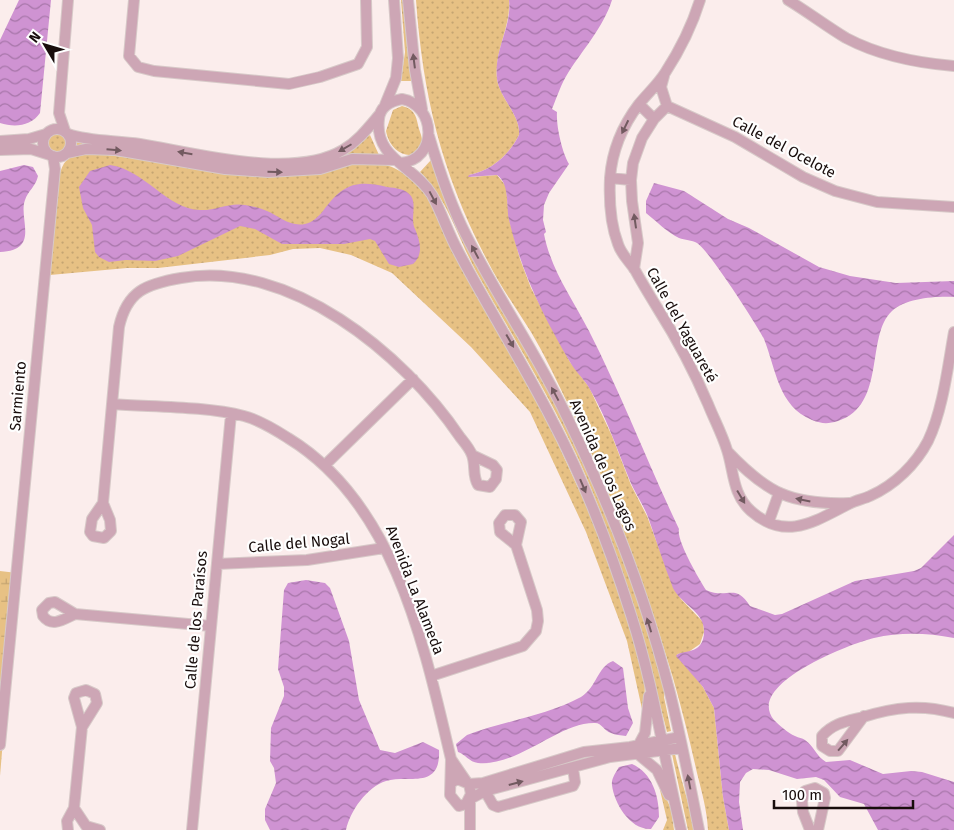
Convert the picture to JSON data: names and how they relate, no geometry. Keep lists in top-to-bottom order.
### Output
{
  "streets": {
    "street": [
      "Calle del Ocelote",
      "Calle del Yaguareté",
      "Sarmiento",
      "Avenida de los Lagos",
      "Calle del Nogal",
      "Avenida La Alameda",
      "Calle de los Paraísos"
    ]
  },
  "crossings": [
    ["Calle del Ocelote", "Calle del Yaguareté"],
    ["Calle del Nogal", "Avenida La Alameda"],
    ["Calle del Nogal", "Calle de los Paraísos"],
    ["Avenida La Alameda", "Calle de los Paraísos"]
  ],
  "scale_bar": "100 m",
  "north": "top left"
}
